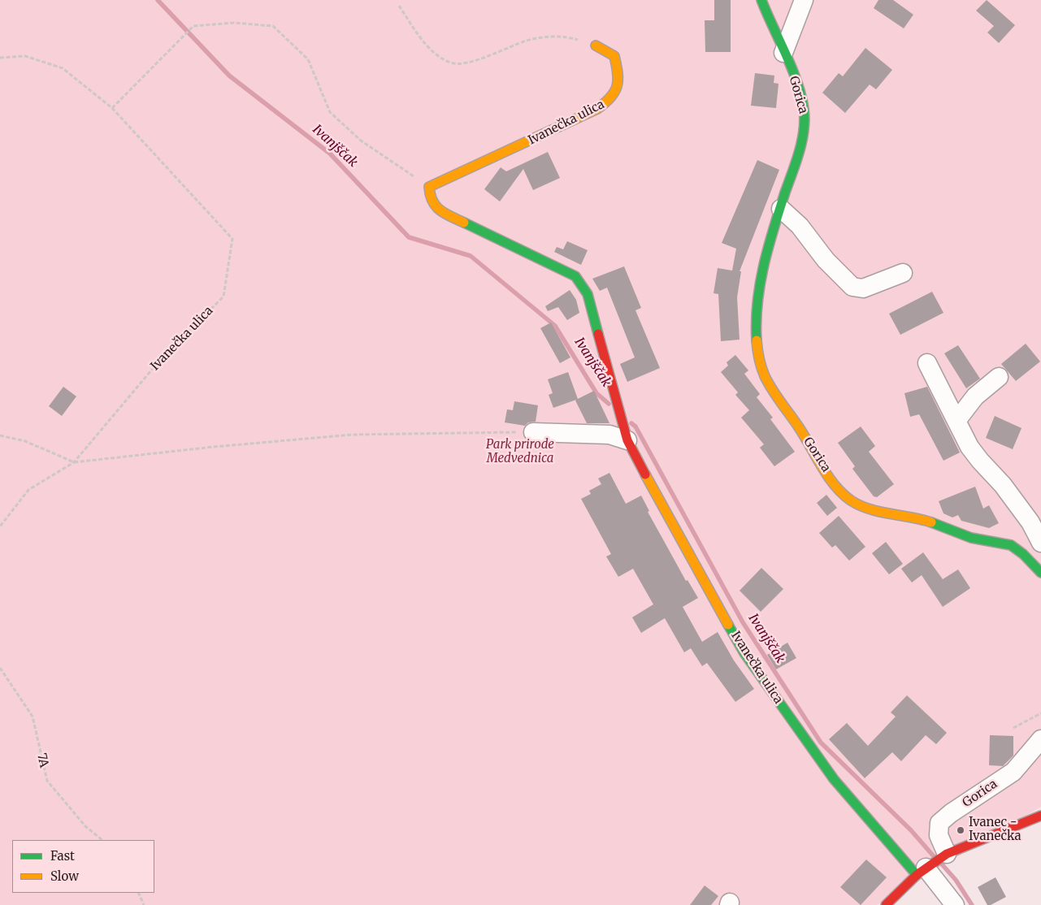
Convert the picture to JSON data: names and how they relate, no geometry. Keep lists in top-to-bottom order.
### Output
{
  "streets": {
    "street": ["Gorica", "Ivanečka ulica"],
    "path": ["7A"]
  },
  "water": ["Ivanjščak"],
  "parks": ["Park prirode Medvednica"],
  "places": ["Ivanec - Ivanečka"],
  "legend": ["Fast", "Slow"]
}
